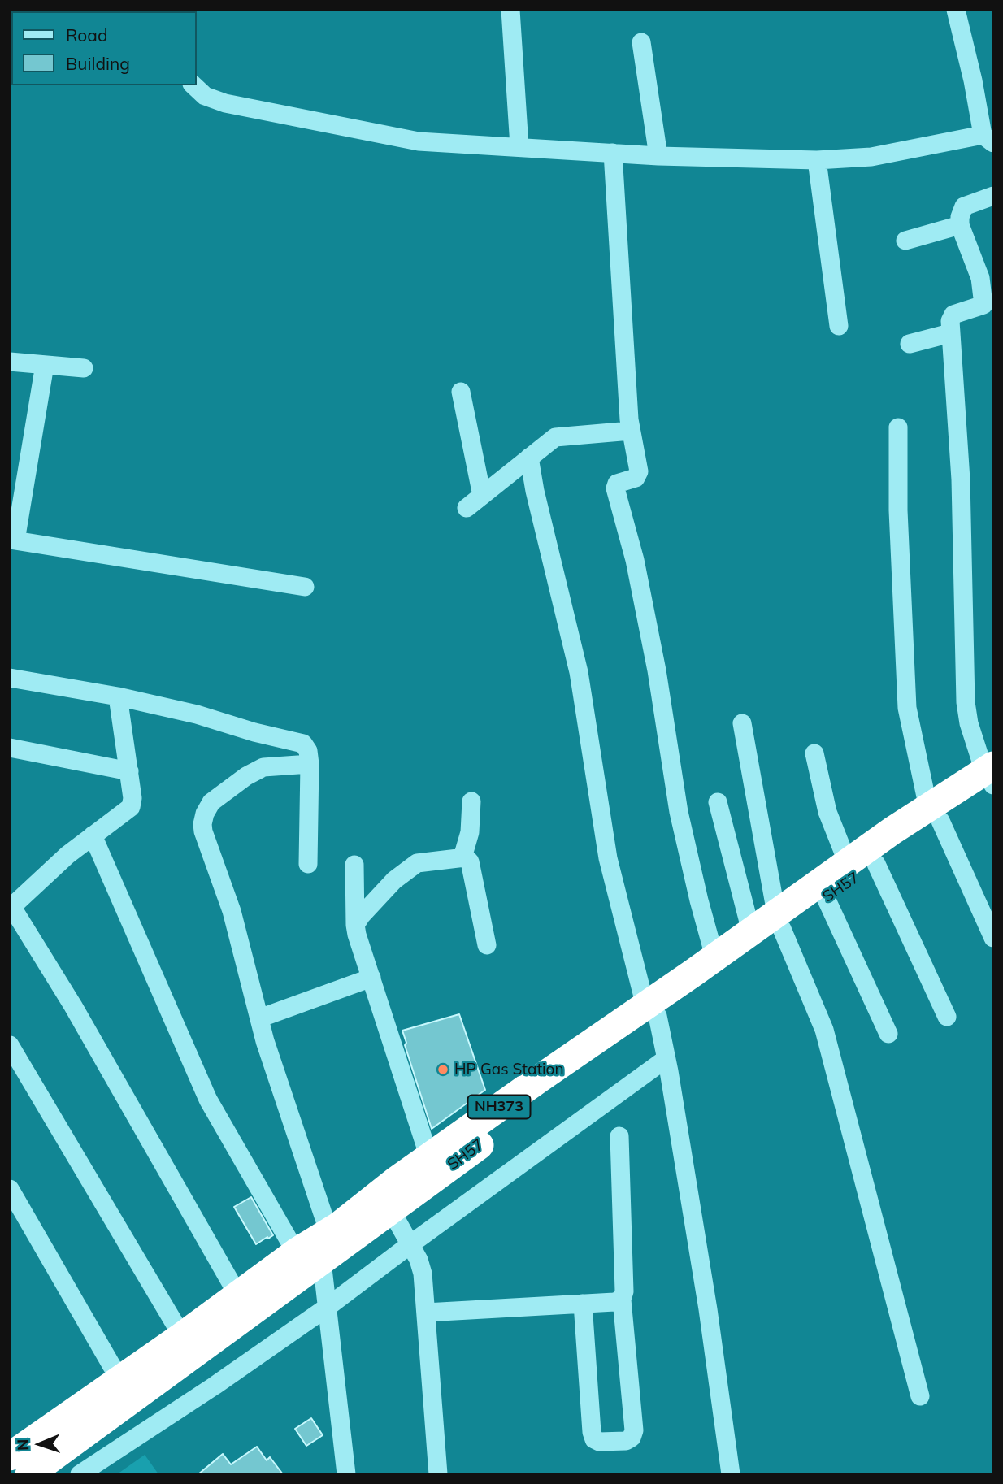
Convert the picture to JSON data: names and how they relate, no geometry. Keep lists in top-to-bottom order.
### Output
{
  "streets": {
    "highway": ["SH57", "NH373"]
  },
  "crossings": [
    ["SH57", "NH373"]
  ],
  "places": ["HP Gas Station"],
  "legend": ["Road", "Building"],
  "north": "left"
}
